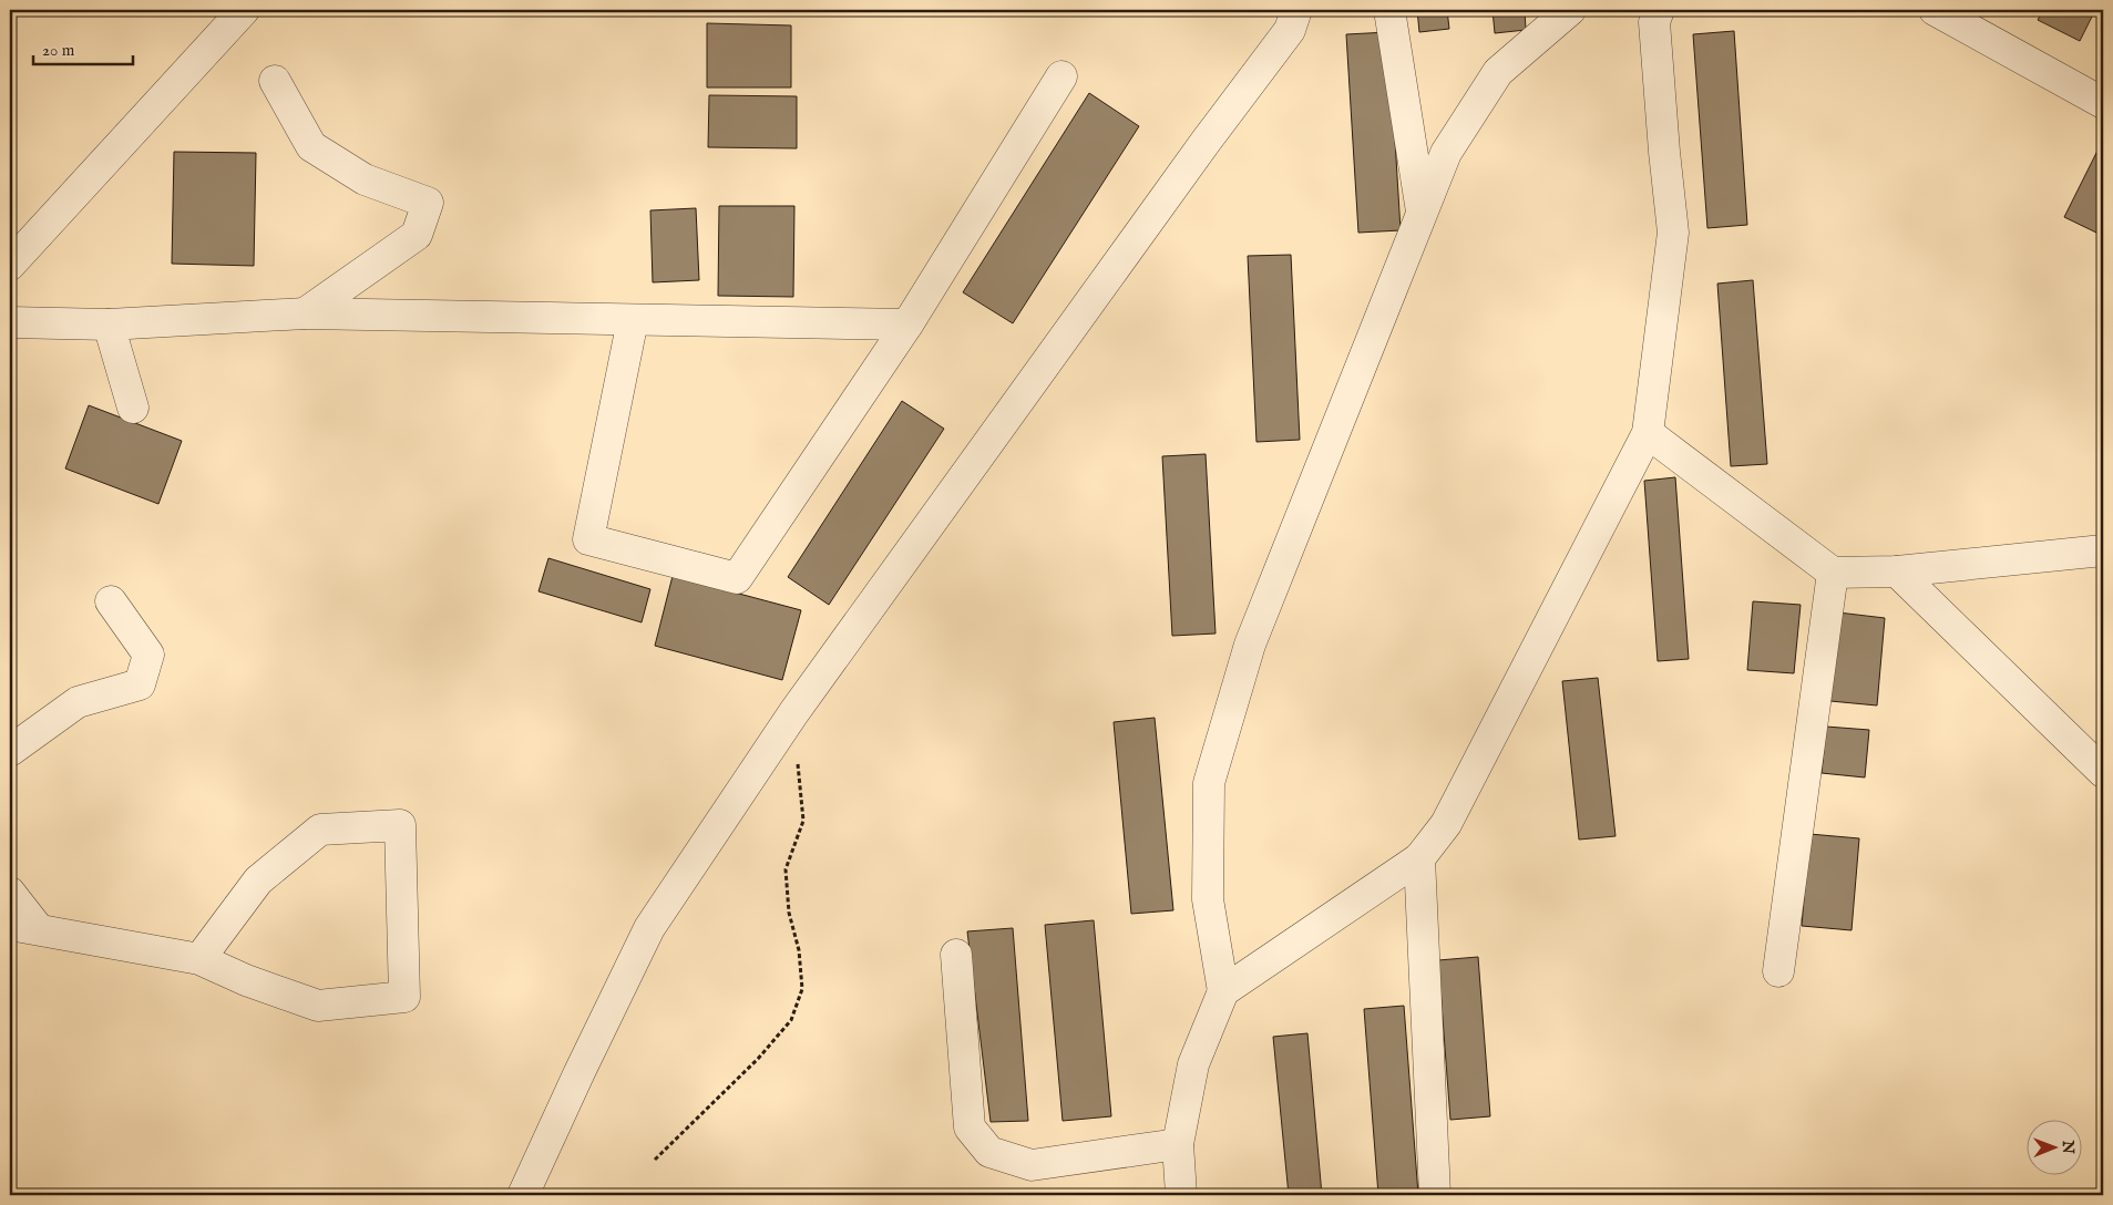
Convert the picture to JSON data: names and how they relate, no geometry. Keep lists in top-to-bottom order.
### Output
{
  "scale_bar": "20 m",
  "north": "right"
}
